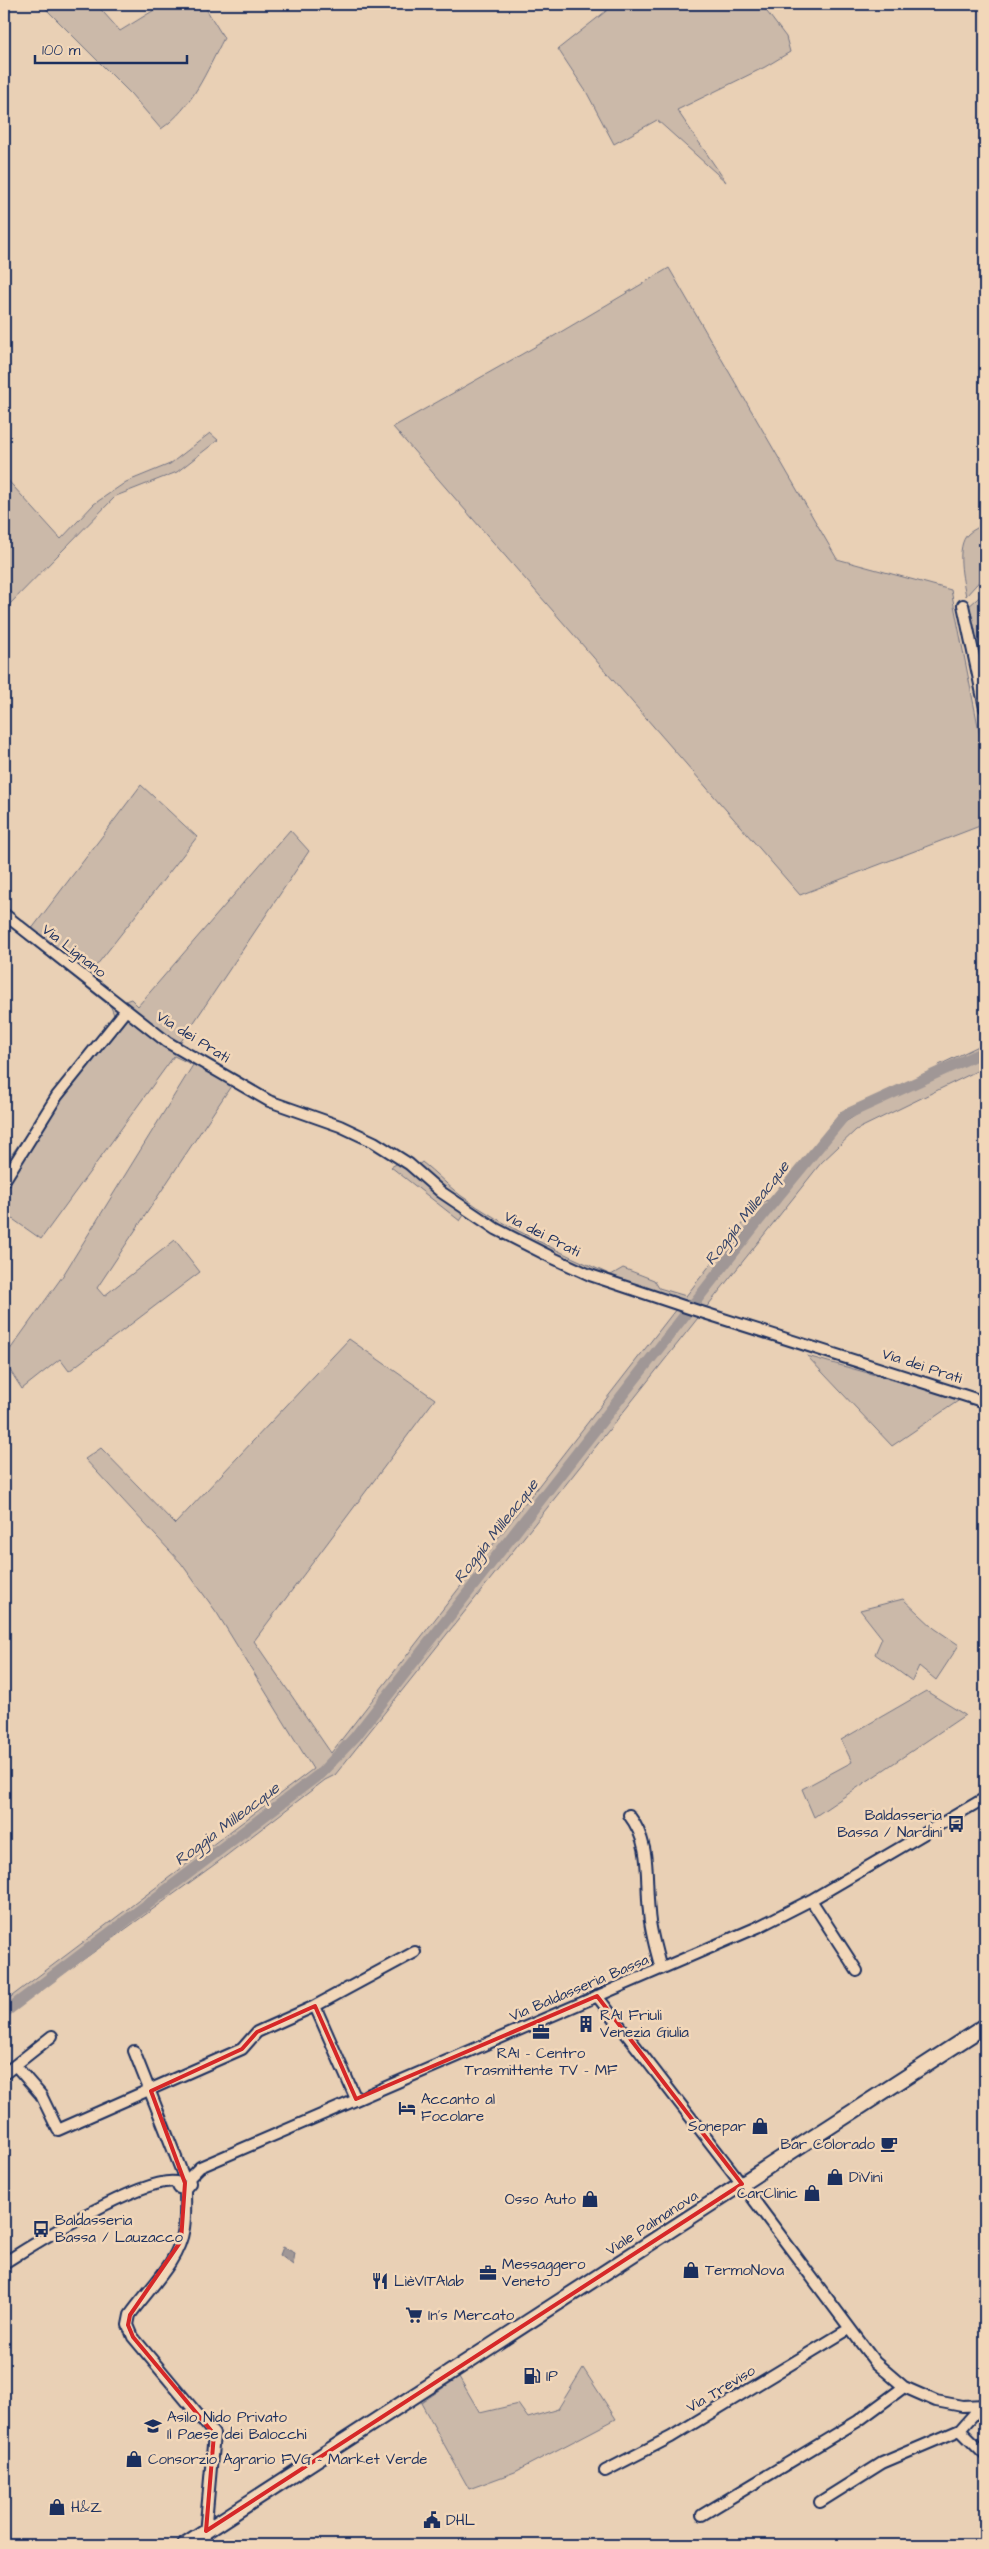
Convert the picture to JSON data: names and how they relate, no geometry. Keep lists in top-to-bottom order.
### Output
{
  "streets": {
    "main road": ["Viale Palmanova"],
    "street": [
      "Via Lignano",
      "Via dei Prati",
      "Via Baldasseria Bassa",
      "Via Treviso"
    ]
  },
  "crossings": [
    ["Via Lignano", "Via dei Prati"]
  ],
  "water": ["Roggia Milleacque"],
  "places": {
    "bus stop": ["Baldasseria Bassa / Nardini", "Baldasseria Bassa / Lauzacco"],
    "building": ["RAI Friuli Venezia Giulia"],
    "office": ["RAI - Centro Trasmittente TV - MF", "Messaggero Veneto"],
    "hotel": ["Accanto al Focolare"],
    "shop": [
      "Sonepar",
      "DiVini",
      "CarClinic",
      "Osso Auto",
      "TermoNova",
      "Consorzio Agrario FVG - Market Verde",
      "H&Z"
    ],
    "cafe": ["Bar Colorado"],
    "restaurant": ["LìèVITAlab"],
    "supermarket": ["In's Mercato"],
    "fuel station": ["IP"],
    "school or university": ["Asilo Nido Privato Il Paese dei Balocchi"],
    "public building": ["DHL"]
  },
  "scale_bar": "100 m"
}
